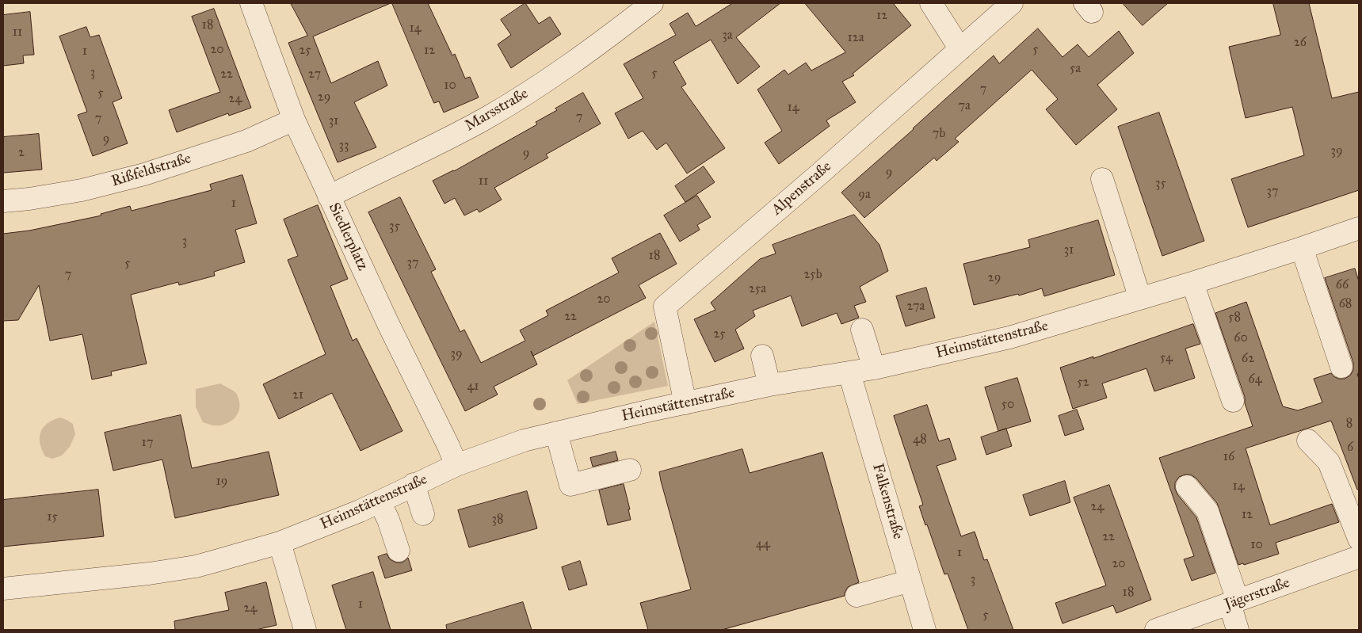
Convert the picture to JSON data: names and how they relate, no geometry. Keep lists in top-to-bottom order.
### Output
{
  "streets": {
    "street": [
      "Marsstraße",
      "Rißfeldstraße",
      "Alpenstraße",
      "Siedlerplatz",
      "Heimstättenstraße",
      "Falkenstraße",
      "Jägerstraße"
    ]
  },
  "crossings": [
    ["Marsstraße", "Siedlerplatz"],
    ["Rißfeldstraße", "Siedlerplatz"],
    ["Alpenstraße", "Heimstättenstraße"],
    ["Siedlerplatz", "Heimstättenstraße"],
    ["Heimstättenstraße", "Falkenstraße"]
  ],
  "house_numbers": [
    "12",
    "18",
    "14",
    "11",
    "3a",
    "12a",
    "26",
    "20",
    "5",
    "25",
    "12",
    "1",
    "5a",
    "3",
    "5",
    "22",
    "27",
    "10",
    "7",
    "5",
    "29",
    "24",
    "7a",
    "14",
    "7",
    "7",
    "31",
    "7b",
    "9",
    "33",
    "39",
    "2",
    "9",
    "9",
    "11",
    "35",
    "37",
    "9a",
    "1",
    "35",
    "3",
    "31",
    "18",
    "37",
    "5",
    "7",
    "25b",
    "29",
    "66",
    "25a",
    "20",
    "68",
    "27a",
    "22",
    "58",
    "25",
    "60",
    "39",
    "54",
    "62",
    "64",
    "52",
    "41",
    "21",
    "50",
    "8",
    "48",
    "17",
    "6",
    "16",
    "19",
    "14",
    "24",
    "12",
    "15",
    "38",
    "22",
    "44",
    "10",
    "1",
    "20",
    "3",
    "18",
    "1",
    "24",
    "5"
  ]
}
